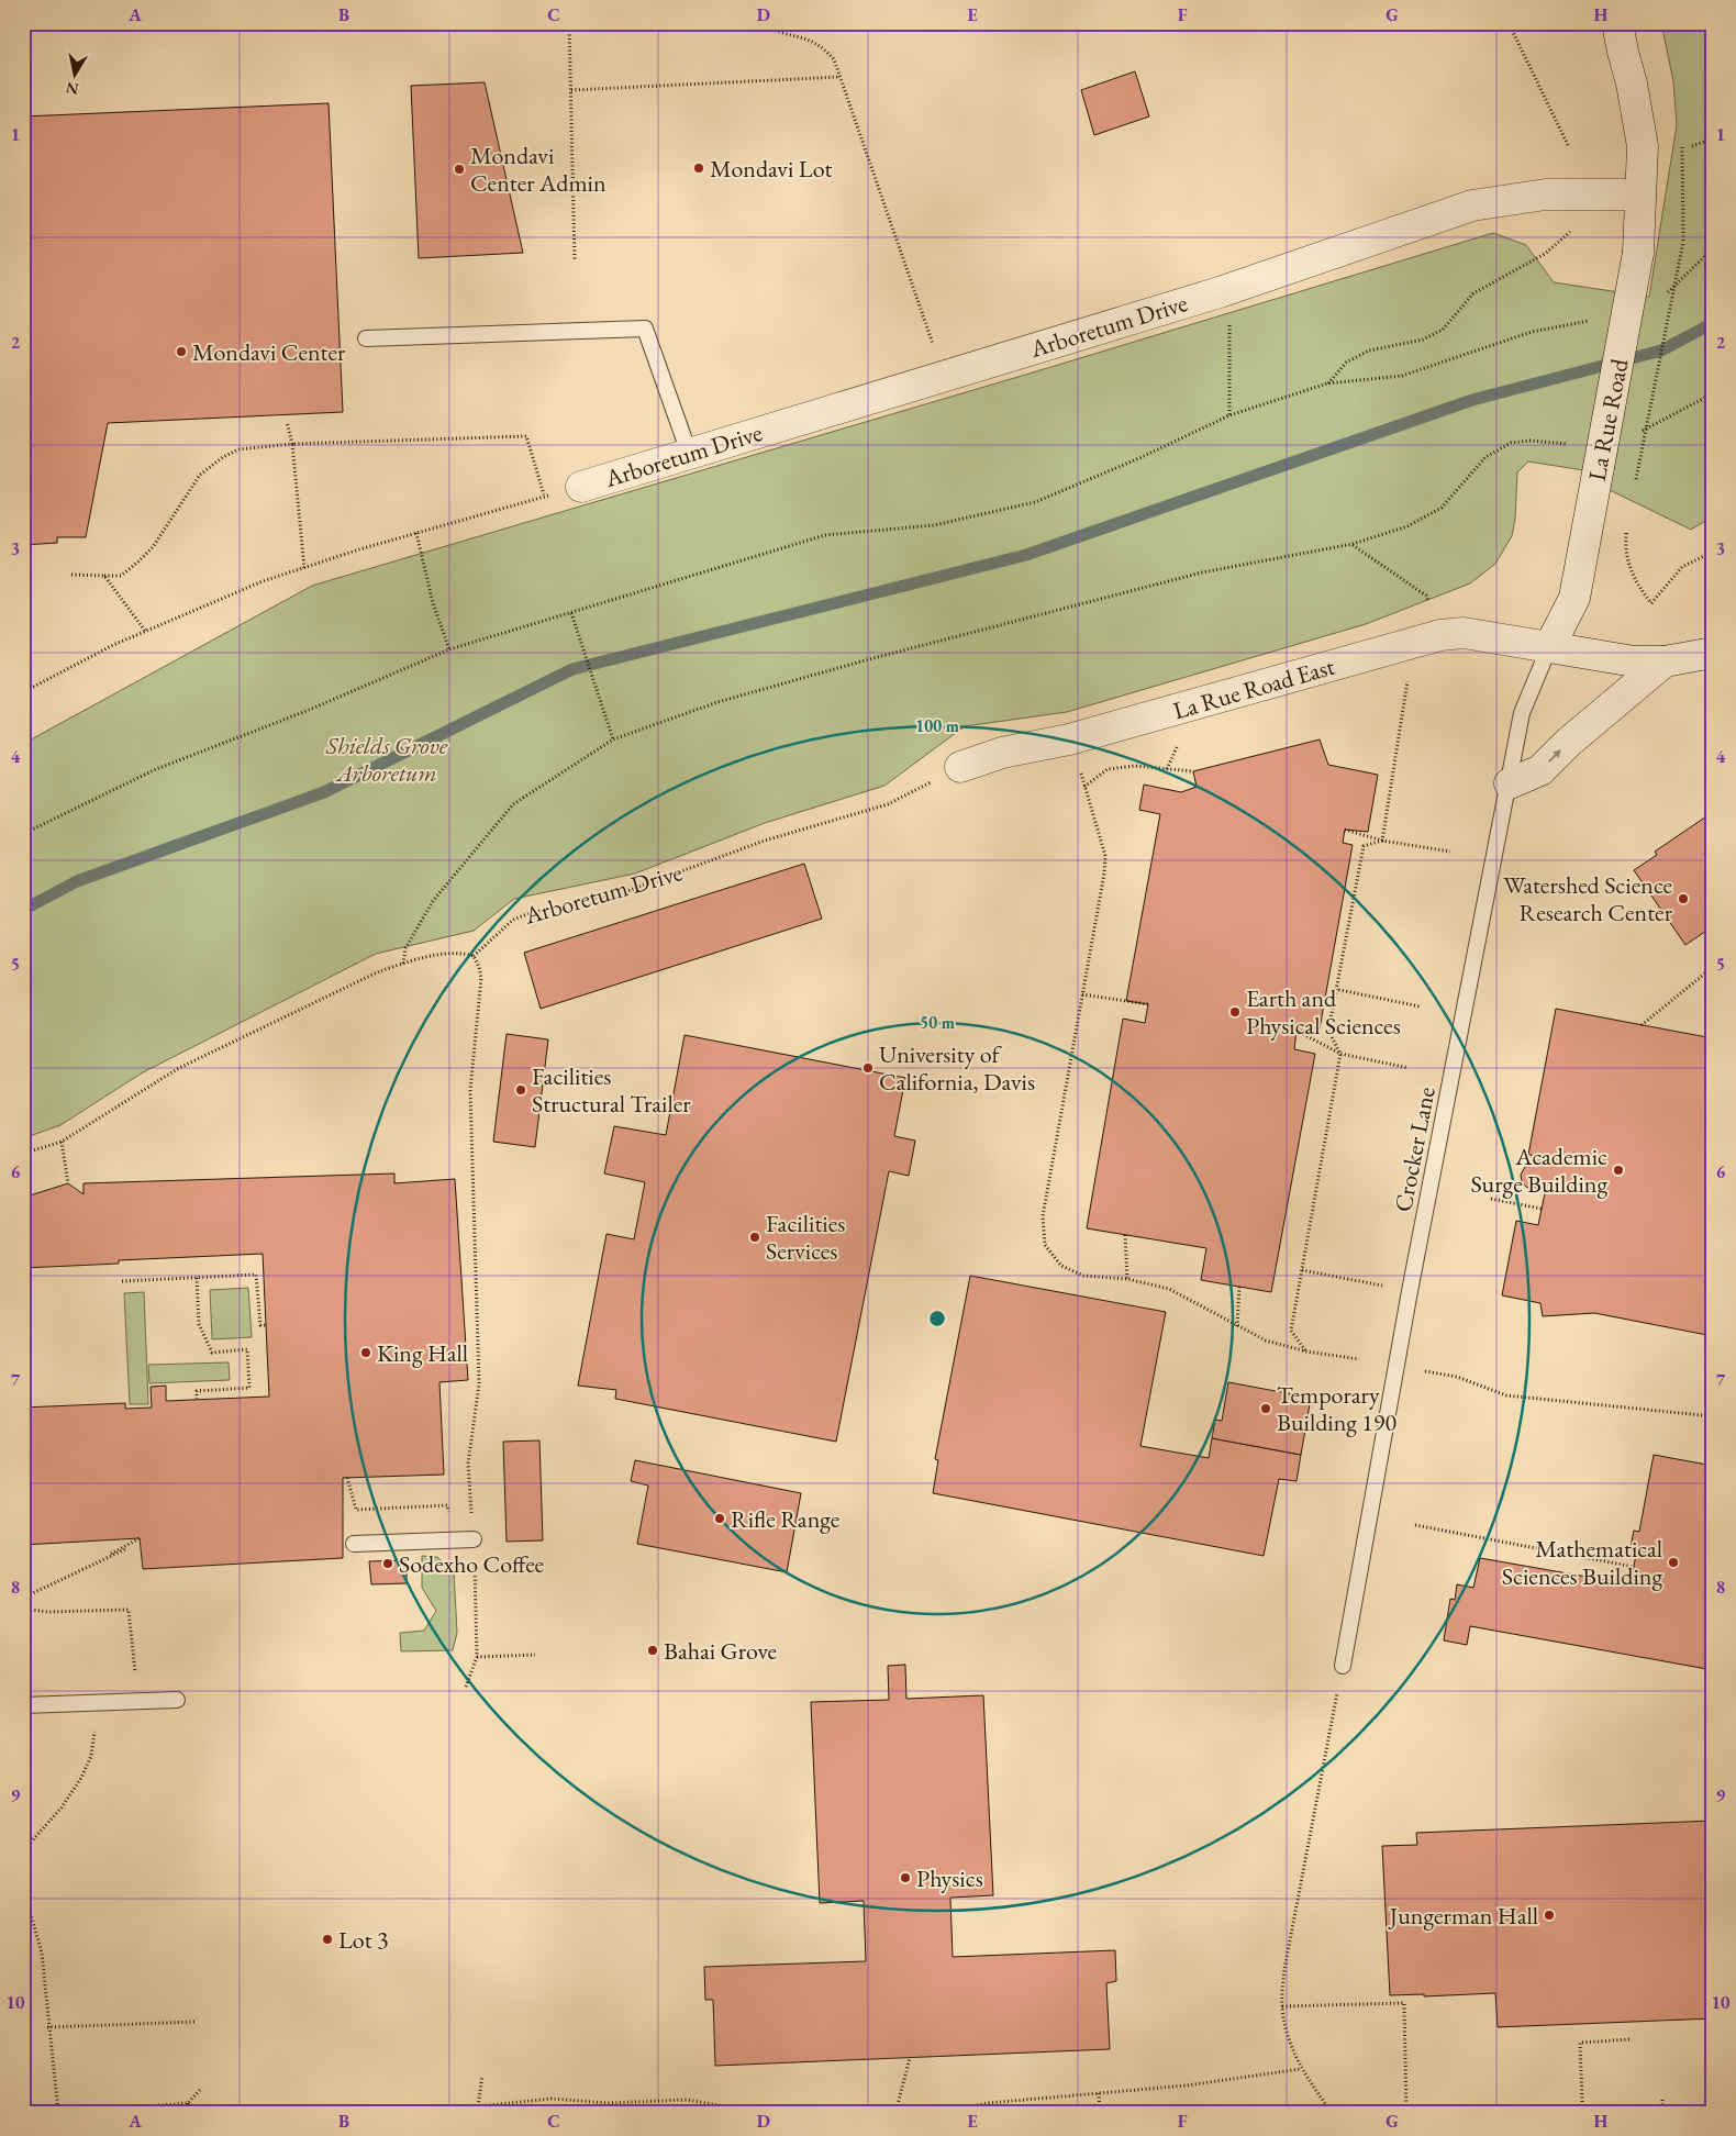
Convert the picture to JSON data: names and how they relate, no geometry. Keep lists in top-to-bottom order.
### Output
{
  "streets": {
    "street": ["Arboretum Drive", "La Rue Road", "La Rue Road East"],
    "lane": ["Crocker Lane"]
  },
  "crossings": [
    ["Arboretum Drive", "La Rue Road"],
    ["Arboretum Drive", "La Rue Road East"],
    ["La Rue Road", "La Rue Road East"],
    ["La Rue Road", "Crocker Lane"],
    ["La Rue Road East", "Crocker Lane"]
  ],
  "parks": ["Shields Grove Arboretum"],
  "places": [
    "Mondavi Lot",
    "Mondavi Center Admin",
    "Mondavi Center",
    "Watershed Science Research Center",
    "Earth and Physical Sciences",
    "University of California, Davis",
    "Facilities Structural Trailer",
    "Academic Surge Building",
    "Facilities Services",
    "King Hall",
    "Temporary Building 190",
    "Rifle Range",
    "Mathematical Sciences Building",
    "Sodexho Coffee",
    "Bahai Grove",
    "Physics",
    "Jungerman Hall",
    "Lot 3"
  ],
  "north": "bottom",
  "grid": {
    "columns": [
      "A",
      "B",
      "C",
      "D",
      "E",
      "F",
      "G",
      "H"
    ],
    "rows": [
      "1",
      "2",
      "3",
      "4",
      "5",
      "6",
      "7",
      "8",
      "9",
      "10"
    ]
  },
  "rings": ["100 m", "50 m"]
}
